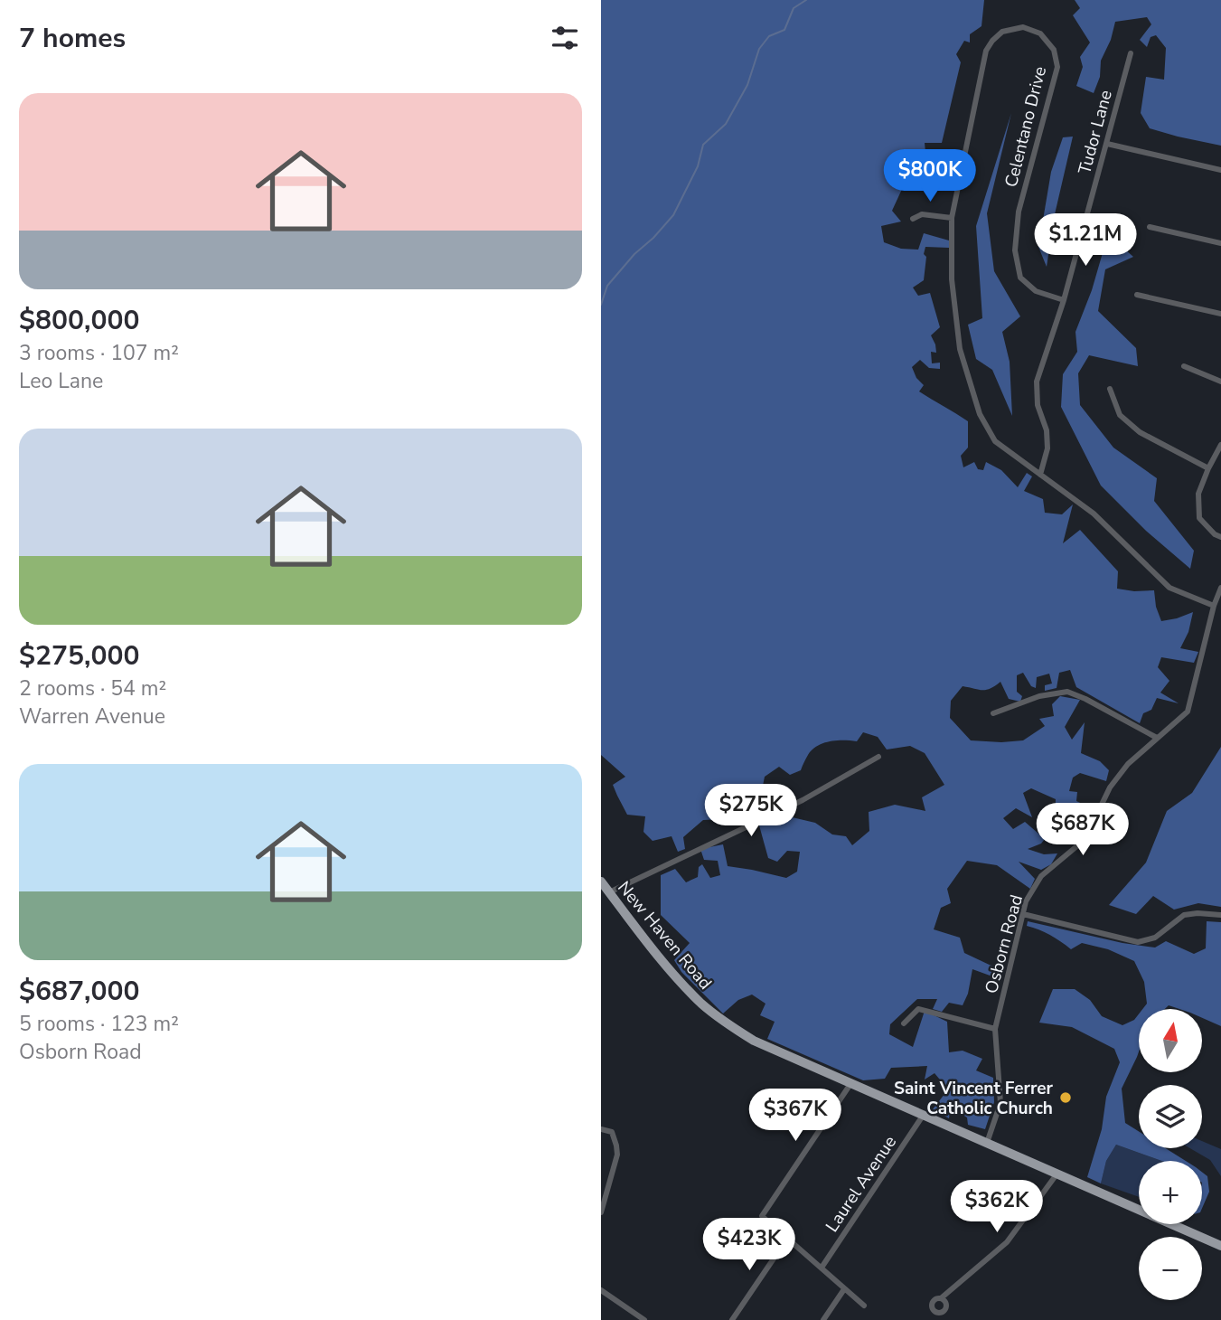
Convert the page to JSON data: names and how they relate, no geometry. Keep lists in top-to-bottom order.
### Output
{
  "streets": {
    "main road": ["New Haven Road"],
    "street": [
      "Celentano Drive",
      "Tudor Lane",
      "Osborn Road",
      "Laurel Avenue"
    ]
  },
  "crossings": [
    ["Celentano Drive", "Tudor Lane"],
    ["Celentano Drive", "Osborn Road"],
    ["New Haven Road", "Osborn Road"],
    ["New Haven Road", "Laurel Avenue"]
  ],
  "places": ["Saint Vincent Ferrer Catholic Church"],
  "north": "top",
  "page": {
    "heading": "7 homes",
    "list": [
      {
        "name": "$800,000",
        "note": "3 rooms · 107 m² · Leo Lane"
      },
      {
        "name": "$275,000",
        "note": "2 rooms · 54 m² · Warren Avenue"
      },
      {
        "name": "$687,000",
        "note": "5 rooms · 123 m² · Osborn Road"
      }
    ],
    "price": [
      "$800K",
      "$1.21M",
      "$275K",
      "$687K",
      "$367K",
      "$362K",
      "$423K"
    ],
    "map_buttons": ["+", "−"]
  }
}
